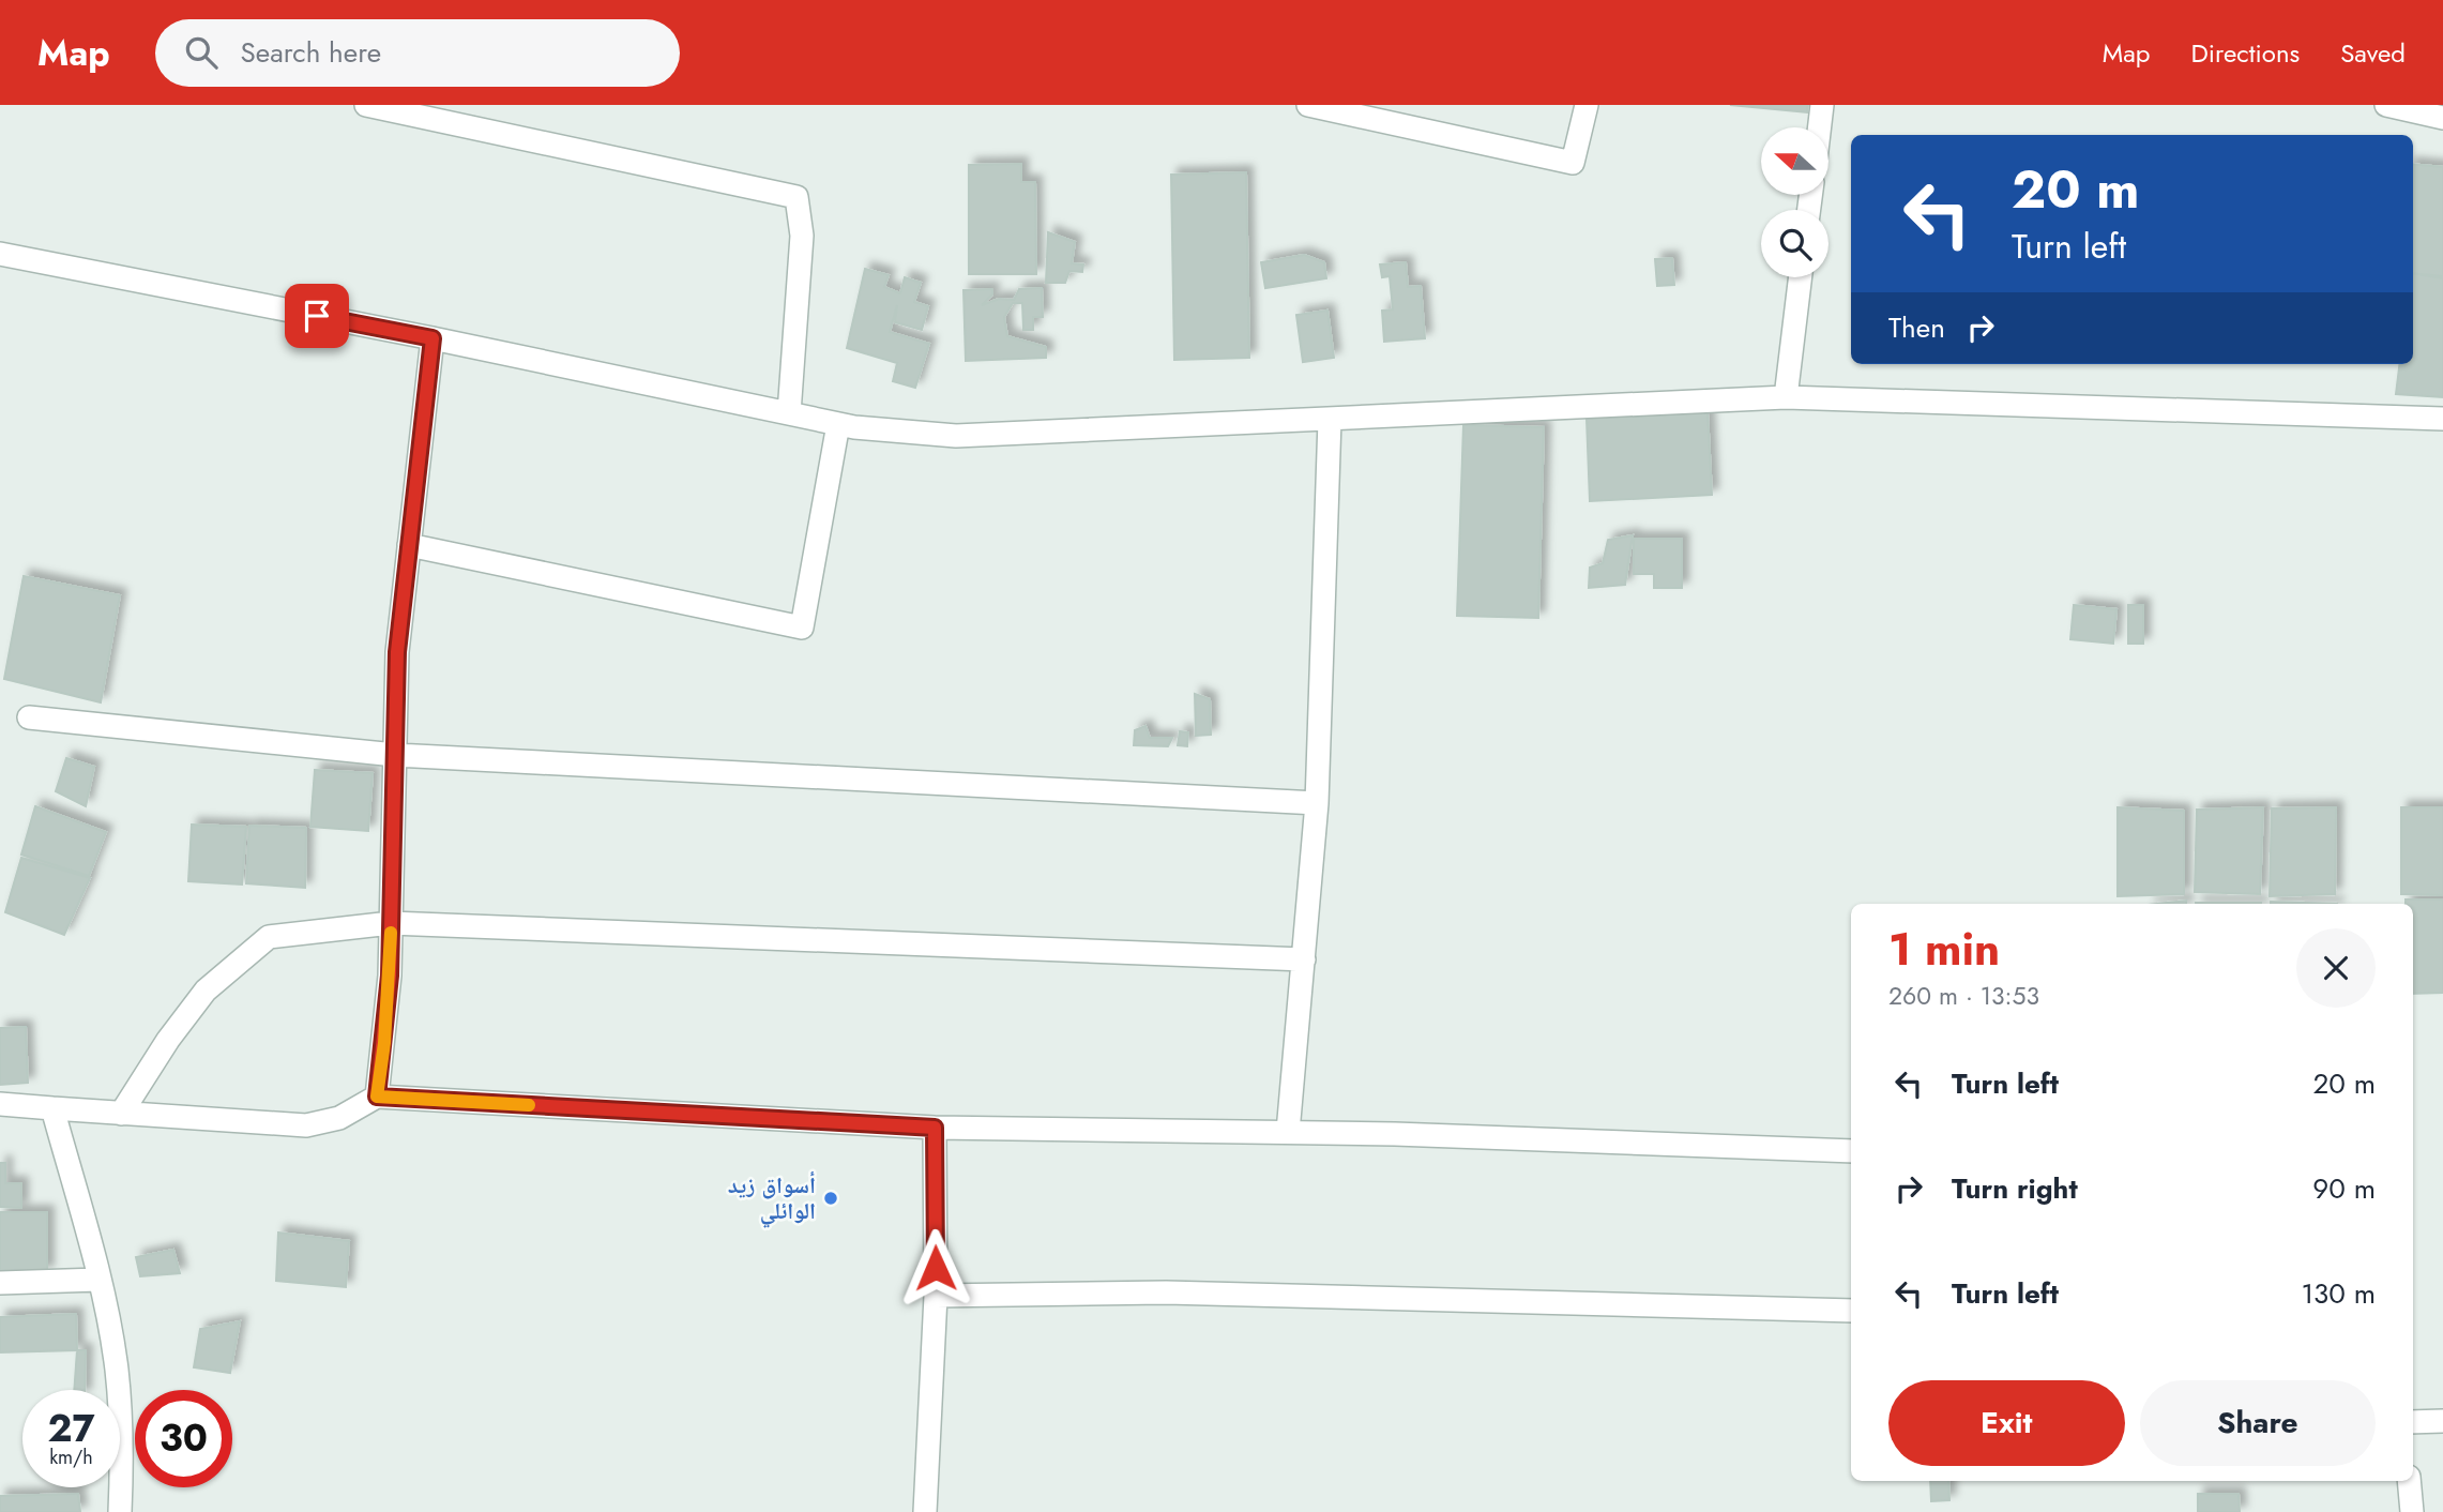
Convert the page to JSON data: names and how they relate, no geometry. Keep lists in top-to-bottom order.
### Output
{
  "places": ["أسواق زيد الوائلي"],
  "north": "left",
  "page": {
    "header": "Map",
    "search": "Search here",
    "nav": ["Map", "Directions", "Saved"],
    "turn": ["20 m", "Turn left"],
    "then": "Then",
    "heading": ["1 min", "260 m · 13:53"],
    "list": [
      {
        "name": "Turn left",
        "value": "20 m"
      },
      {
        "name": "Turn right",
        "value": "90 m"
      },
      {
        "name": "Turn left",
        "value": "130 m"
      }
    ],
    "buttons": ["Exit", "Share"],
    "speed": "27 km/h",
    "limit": "30"
  }
}
